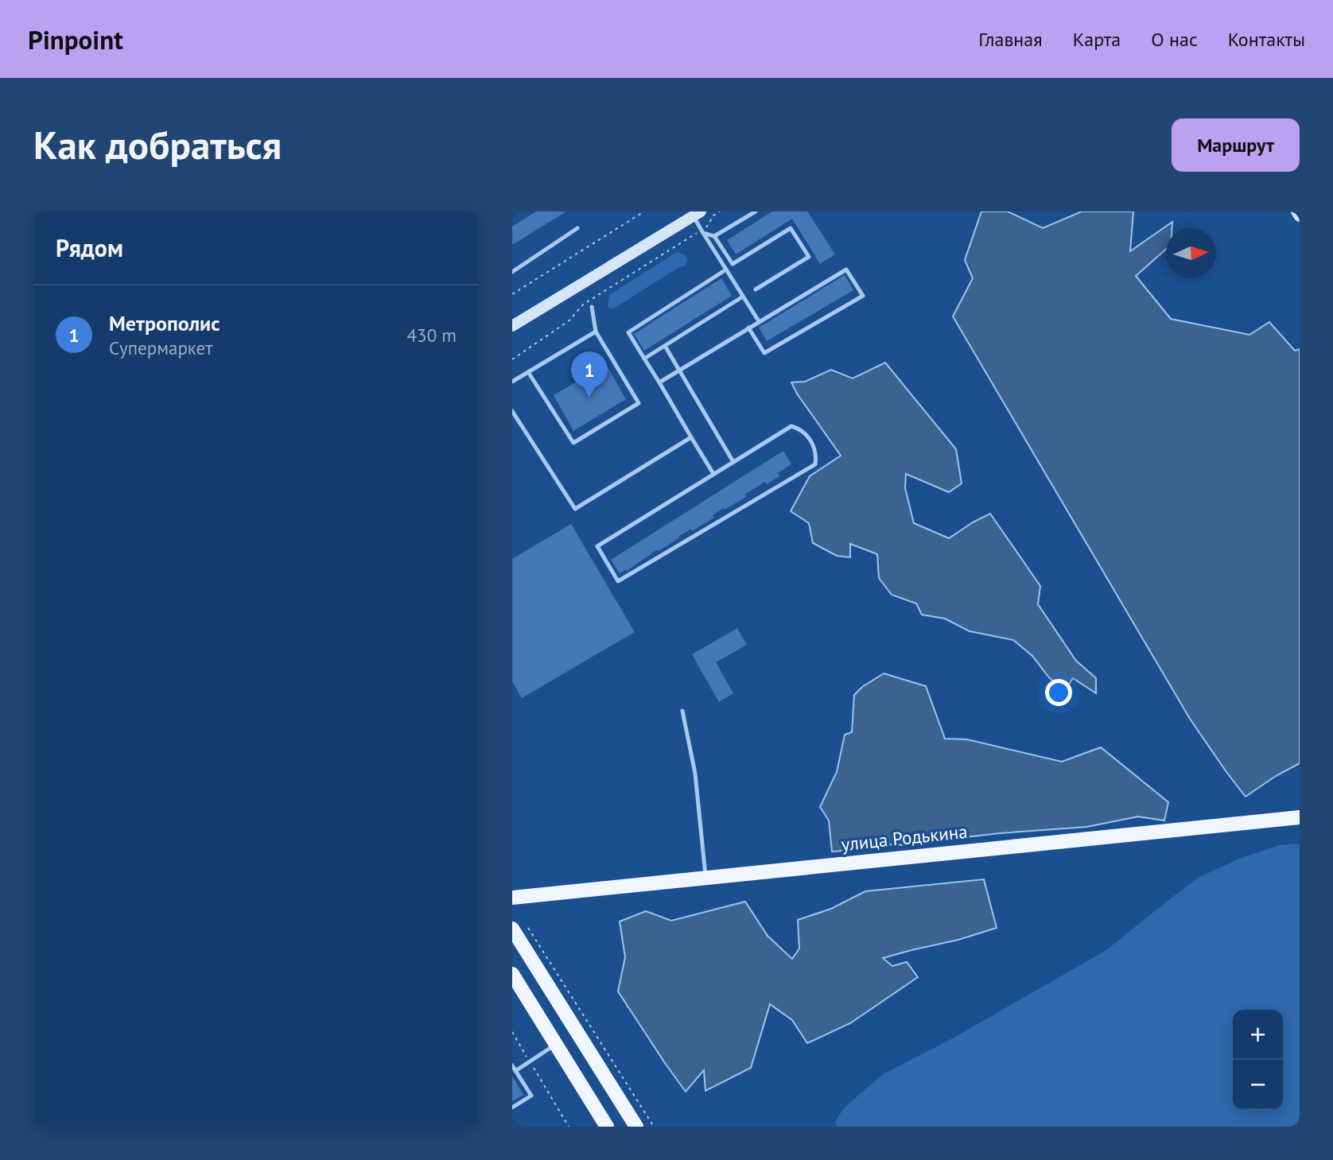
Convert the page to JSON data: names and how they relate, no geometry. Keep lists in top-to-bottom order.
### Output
{
  "streets": {
    "main road": ["улица Родькина"]
  },
  "north": "right",
  "page": {
    "header": "Pinpoint",
    "nav": [
      "Главная",
      "Карта",
      "О нас",
      "Контакты"
    ],
    "buttons": "Маршрут",
    "title": "Как добраться",
    "heading": "Рядом",
    "list": [
      {
        "mark": "1",
        "name": "Метрополис",
        "note": "Супермаркет",
        "value": "430 m"
      }
    ],
    "pins": "1",
    "map_buttons": ["+", "−"]
  }
}
